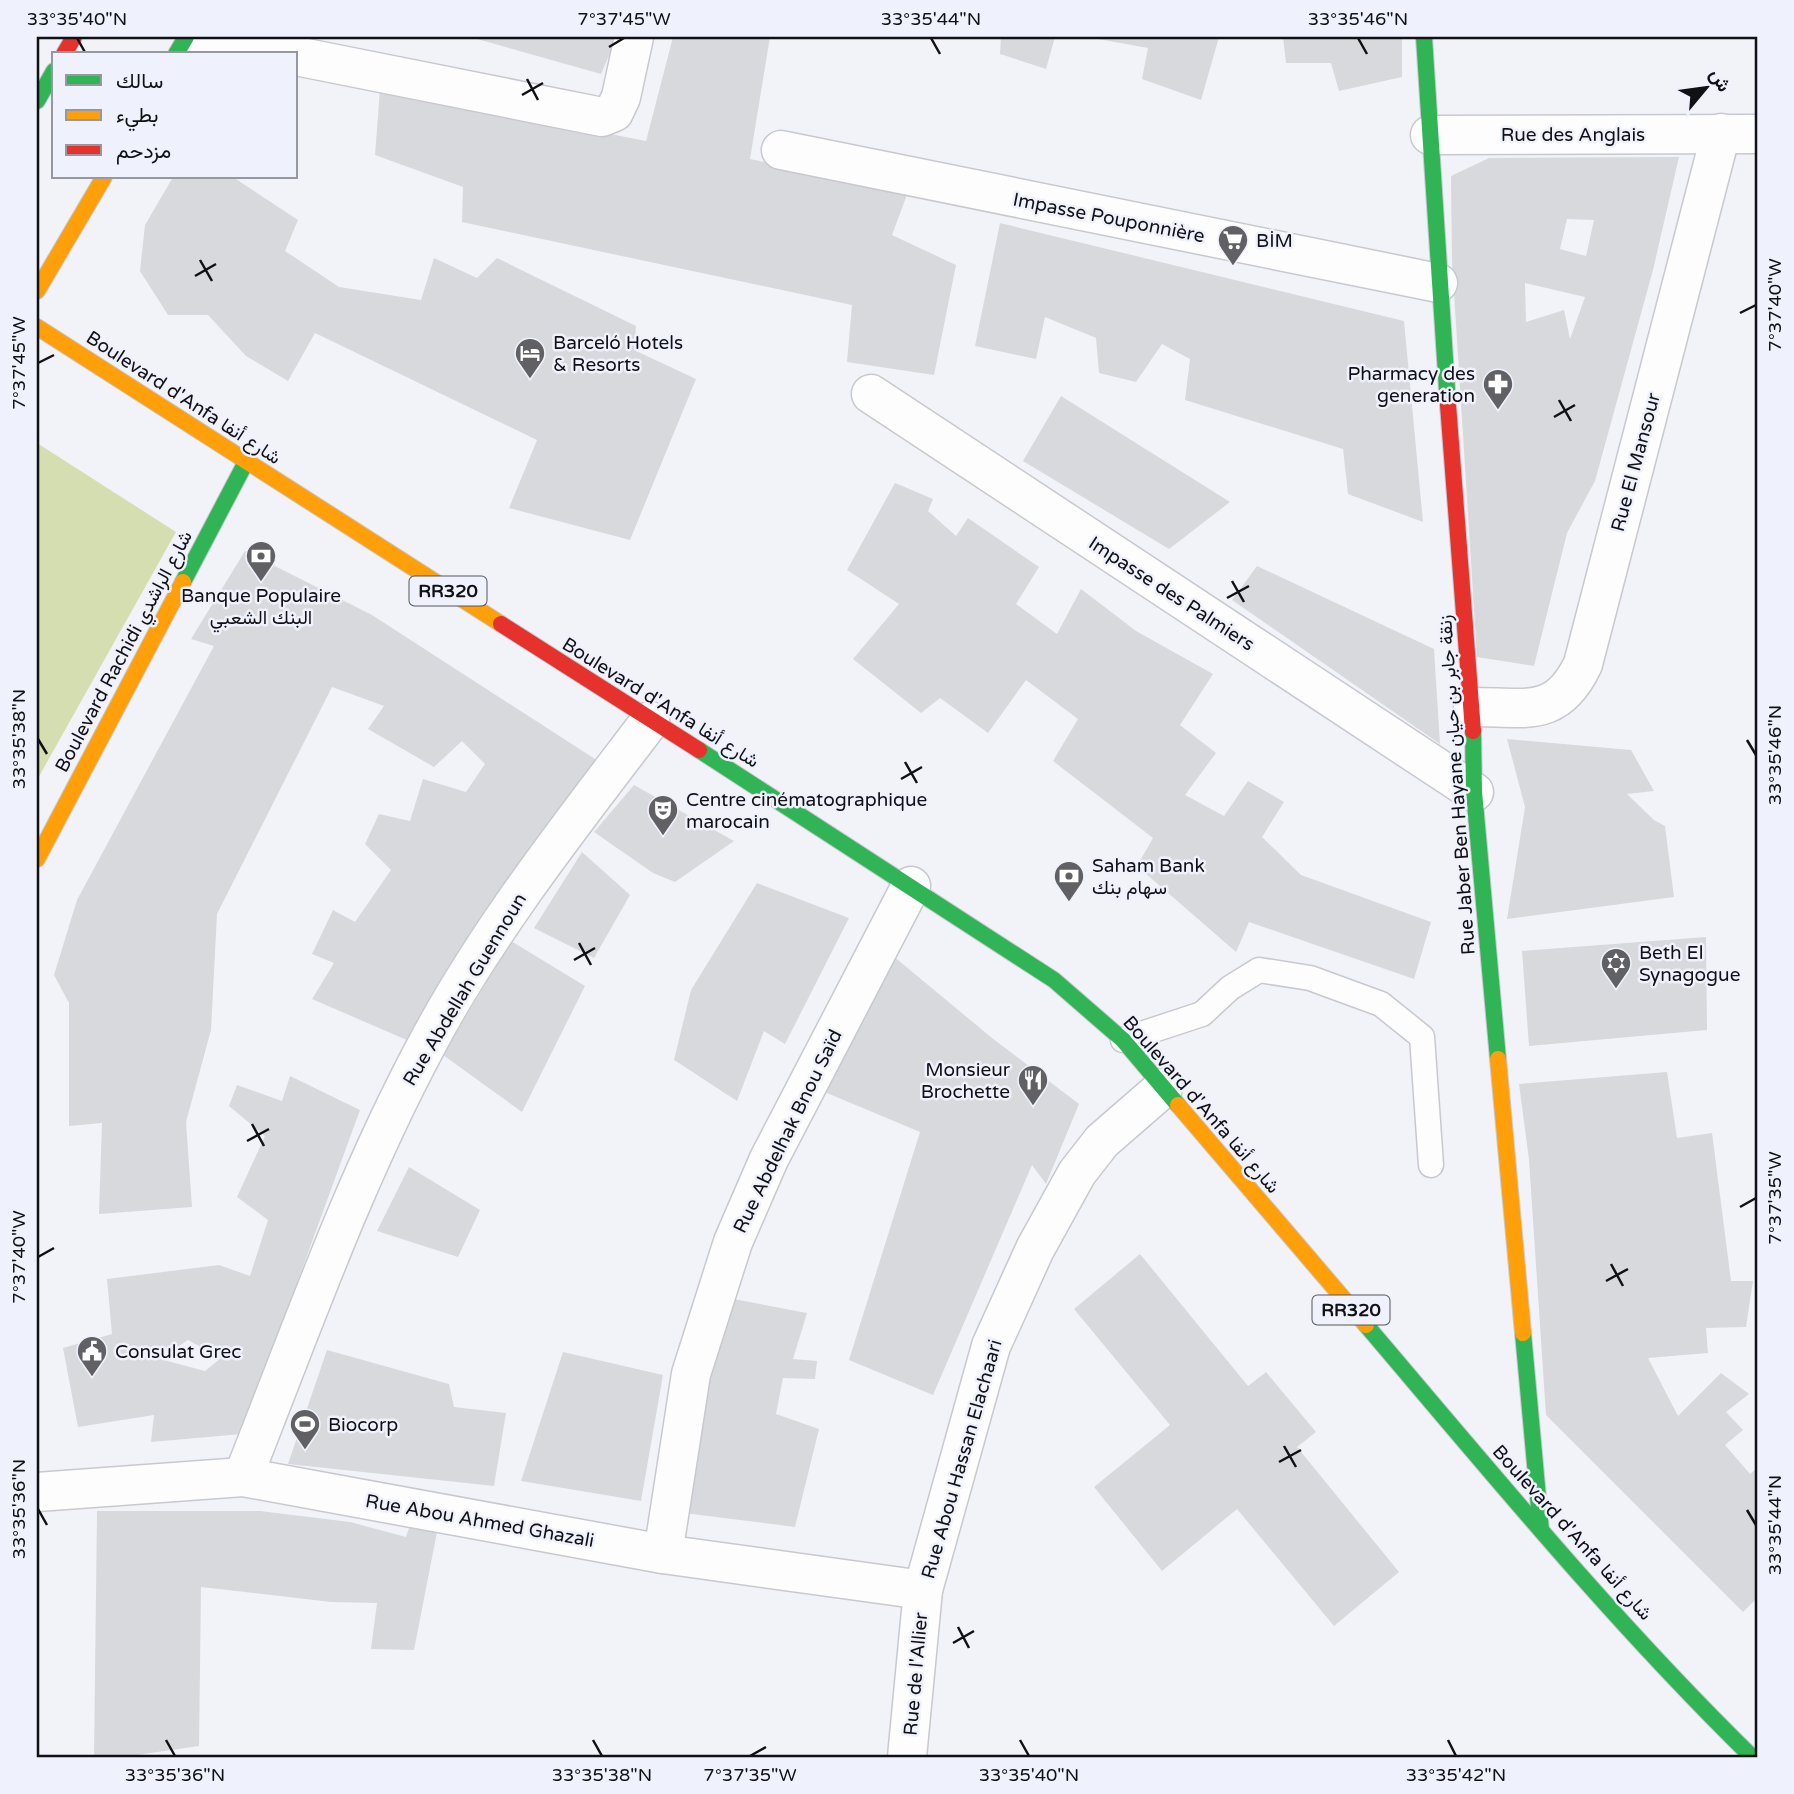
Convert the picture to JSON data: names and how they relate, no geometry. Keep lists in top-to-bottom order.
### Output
{
  "streets": {
    "main road": [
      "Boulevard d'Anfa شارع أنفا",
      "RR320",
      "Boulevard Rachidi شارع الراشدي",
      "Rue Jaber Ben Hayane زنقة جابر بن حيان"
    ],
    "street": [
      "Rue des Anglais",
      "Impasse Pouponnière",
      "Rue El Mansour",
      "Impasse des Palmiers",
      "Rue Abdellah Guennoun",
      "Rue Abdelhak Bnou Saïd",
      "Rue Abou Hassan Elachaari",
      "Rue Abou Ahmed Ghazali",
      "Rue de l'Allier"
    ]
  },
  "crossings": [
    ["Rue des Anglais", "Rue El Mansour"],
    ["Rue des Anglais", "Rue Jaber Ben Hayane زنقة جابر بن حيان"],
    ["Impasse Pouponnière", "Rue Jaber Ben Hayane زنقة جابر بن حيان"],
    ["Boulevard d'Anfa شارع أنفا", "Boulevard Rachidi شارع الراشدي"],
    ["Boulevard d'Anfa شارع أنفا", "Rue Jaber Ben Hayane زنقة جابر بن حيان"],
    ["Boulevard d'Anfa شارع أنفا", "Rue Abdellah Guennoun"],
    ["Boulevard d'Anfa شارع أنفا", "Rue Abdelhak Bnou Saïd"],
    ["Boulevard d'Anfa شارع أنفا", "Rue Abou Hassan Elachaari"],
    ["Rue El Mansour", "Rue Jaber Ben Hayane زنقة جابر بن حيان"],
    ["Impasse des Palmiers", "Rue Jaber Ben Hayane زنقة جابر بن حيان"],
    ["Rue Abdellah Guennoun", "Rue Abou Ahmed Ghazali"],
    ["Rue Abdelhak Bnou Saïd", "Rue Abou Ahmed Ghazali"],
    ["Rue Abou Hassan Elachaari", "Rue Abou Ahmed Ghazali"],
    ["Rue Abou Hassan Elachaari", "Rue de l'Allier"],
    ["Rue Abou Ahmed Ghazali", "Rue de l'Allier"]
  ],
  "places": {
    "supermarket": ["BİM"],
    "hotel": ["Barceló Hotels & Resorts"],
    "pharmacy": ["Pharmacy des generation"],
    "bank": ["Banque Populaire البنك الشعبي", "Saham Bank سهام بنك"],
    "theatre": ["Centre cinématographique marocain"],
    "synagogue": ["Beth El Synagogue"],
    "restaurant": ["Monsieur Brochette"],
    "public building": ["Consulat Grec"],
    "sports": ["Biocorp"]
  },
  "legend": ["سالك", "بطيء", "مزدحم"],
  "north": "top right",
  "coordinates": [
    "33°35'40\"N",
    "7°37'45\"W",
    "33°35'44\"N",
    "33°35'46\"N",
    "7°37'40\"W",
    "33°35'38\"N",
    "7°37'35\"W",
    "33°35'36\"N",
    "33°35'42\"N"
  ]
}
